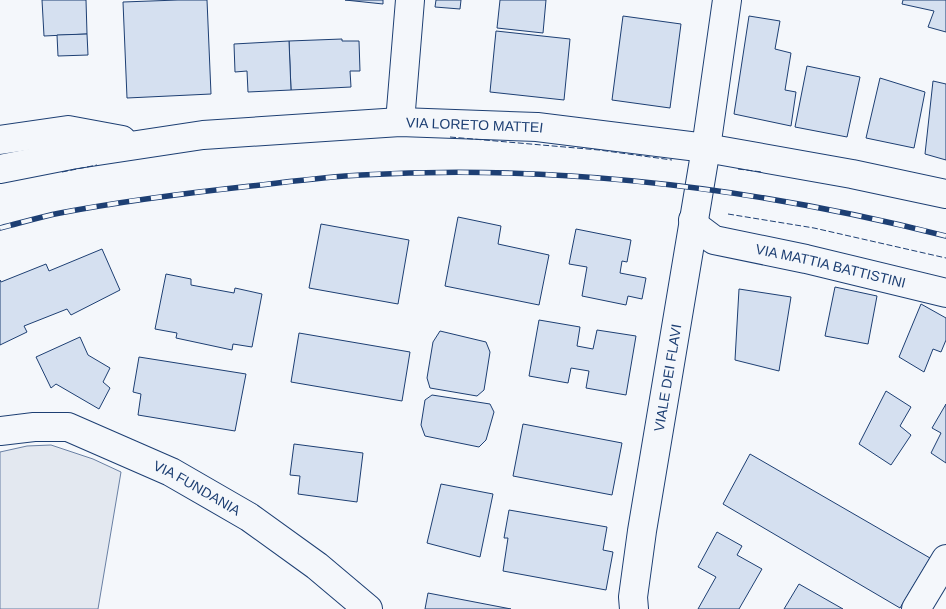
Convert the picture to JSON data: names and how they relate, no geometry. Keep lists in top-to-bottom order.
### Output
{
  "streets": {
    "street": [
      "VIA LORETO MATTEI",
      "VIA MATTIA BATTISTINI",
      "VIALE DEI FLAVI",
      "VIA FUNDANIA"
    ]
  },
  "crossings": [
    ["VIA LORETO MATTEI", "VIALE DEI FLAVI"],
    ["VIA MATTIA BATTISTINI", "VIALE DEI FLAVI"]
  ]
}
